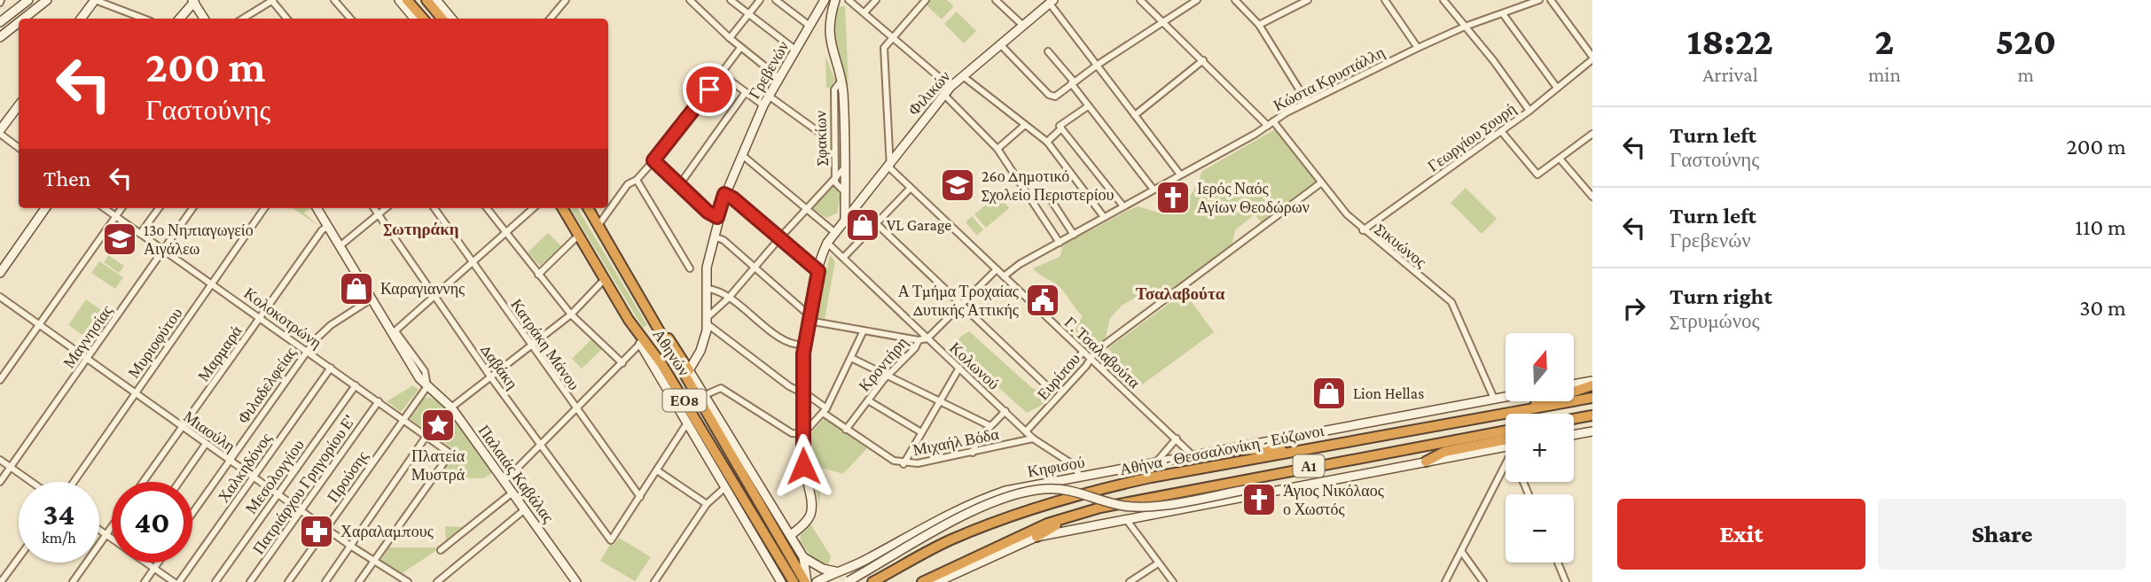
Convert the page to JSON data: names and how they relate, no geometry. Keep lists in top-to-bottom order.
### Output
{
  "streets": {
    "highway": [
      "Αθηνών",
      "ΕΟ8",
      "Αθήνα - Θεσσαλονίκη - Εύζωνοι",
      "Α1"
    ],
    "main road": [
      "Γρεβενών",
      "Φιλικών",
      "Σφακίων",
      "Κηφισού",
      "Παλαιάς Καβάλας"
    ],
    "street": [
      "Κώστα Κρυστάλλη",
      "Γεωργίου Σουρή",
      "Σικυώνος",
      "Κολοκοτρώνη",
      "Μαγνησίας",
      "Μυριοφύτου",
      "Κατράκη Μάνου",
      "Γ. Τσαλαβούτα",
      "Μαρμαρά",
      "Κροντήρη",
      "Κολωνού",
      "Δαβάκη",
      "Ευρίπου",
      "Φιλαδελφείας",
      "Μιαούλη",
      "Μιχαήλ Βόδα",
      "Χαλκηδόνος",
      "Μεσολογγίου",
      "Προύσης",
      "Πατριάρχου Γρηγορίου Ε'"
    ]
  },
  "crossings": [
    ["Γρεβενών", "Αθηνών"],
    ["Γρεβενών", "Μιχαήλ Βόδα"],
    ["Κώστα Κρυστάλλη", "Σικυώνος"],
    ["Κώστα Κρυστάλλη", "Γ. Τσαλαβούτα"],
    ["Φιλικών", "Σφακίων"],
    ["Φιλικών", "Γ. Τσαλαβούτα"],
    ["Γεωργίου Σουρή", "Σικυώνος"],
    ["Σικυώνος", "Ευρίπου"],
    ["Σικυώνος", "Κηφισού"],
    ["Κολοκοτρώνη", "Μαγνησίας"],
    ["Κολοκοτρώνη", "Μυριοφύτου"],
    ["Κολοκοτρώνη", "Μαρμαρά"],
    ["Κολοκοτρώνη", "Φιλαδελφείας"],
    ["Κολοκοτρώνη", "Μιαούλη"],
    ["Κολοκοτρώνη", "Χαλκηδόνος"],
    ["Κολοκοτρώνη", "Μεσολογγίου"],
    ["Κολοκοτρώνη", "Προύσης"],
    ["Κολοκοτρώνη", "Πατριάρχου Γρηγορίου Ε'"],
    ["Μαγνησίας", "Μιαούλη"],
    ["Μυριοφύτου", "Μιαούλη"],
    ["Κατράκη Μάνου", "Δαβάκη"],
    ["Γ. Τσαλαβούτα", "Κροντήρη"],
    ["Γ. Τσαλαβούτα", "Ευρίπου"],
    ["Γ. Τσαλαβούτα", "Κηφισού"],
    ["Μαρμαρά", "Μιαούλη"],
    ["Μαρμαρά", "Παλαιάς Καβάλας"],
    ["Κροντήρη", "Κολωνού"],
    ["Κροντήρη", "Ευρίπου"],
    ["Κροντήρη", "Μιχαήλ Βόδα"],
    ["Κολωνού", "Ευρίπου"],
    ["Κολωνού", "Μιχαήλ Βόδα"],
    ["Κολωνού", "Κηφισού"],
    ["Φιλαδελφείας", "Μιαούλη"],
    ["Φιλαδελφείας", "Παλαιάς Καβάλας"],
    ["Μιαούλη", "Χαλκηδόνος"],
    ["Μιαούλη", "Μεσολογγίου"],
    ["Μιαούλη", "Προύσης"],
    ["Μιαούλη", "Πατριάρχου Γρηγορίου Ε'"],
    ["Παλαιάς Καβάλας", "Προύσης"]
  ],
  "districts": ["Σωτηράκη", "Τσαλαβούτα"],
  "places": {
    "school or university": ["26ο Δημοτικό Σχολείο Περιστερίου", "13ο Νηπιαγωγείο Αιγάλεω"],
    "church": ["Ιερός Ναός Αγίων Θεοδώρων", "Άγιος Νικόλαος ο Χωστός"],
    "shop": ["VL Garage", "Καραγιαννης", "Lion Hellas"],
    "public building": ["Α Τμήμα Τροχαίας Δυτικής Αττικής"],
    "place": ["Πλατεία Μυστρά"],
    "pharmacy": ["Χαραλαμπους"]
  },
  "north": "top",
  "page": {
    "eta": [
      "18:22",
      "Arrival",
      "2",
      "min",
      "520",
      "m"
    ],
    "turn": ["200 m", "Γαστούνης"],
    "list": [
      {
        "name": "Turn left",
        "note": "Γαστούνης",
        "value": "200 m"
      },
      {
        "name": "Turn left",
        "note": "Γρεβενών",
        "value": "110 m"
      },
      {
        "name": "Turn right",
        "note": "Στρυμώνος",
        "value": "30 m"
      }
    ],
    "then": "Then",
    "map_buttons": ["+", "−"],
    "speed": "34 km/h",
    "limit": "40",
    "buttons": ["Exit", "Share"]
  }
}
